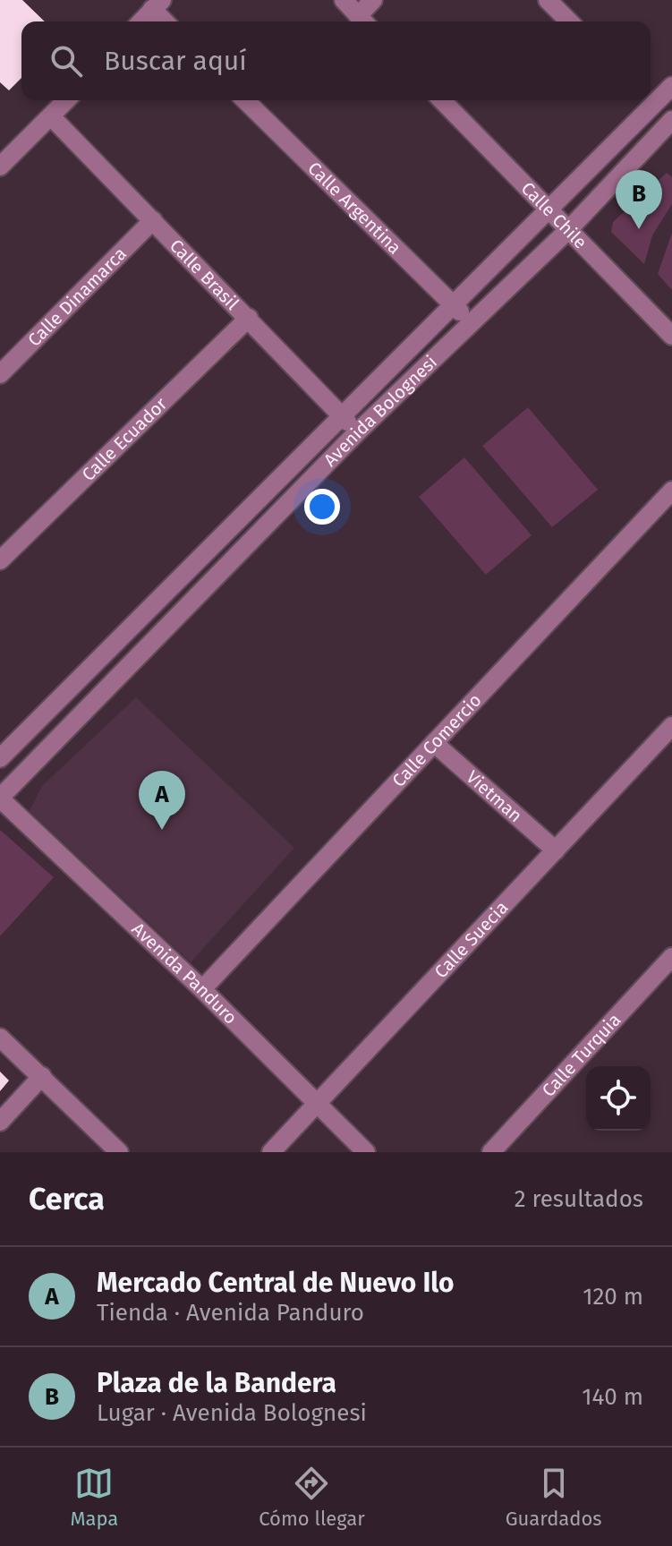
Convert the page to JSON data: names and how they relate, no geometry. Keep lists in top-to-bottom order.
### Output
{
  "streets": {
    "street": [
      "Calle Argentina",
      "Calle Chile",
      "Calle Brasil",
      "Calle Dinamarca",
      "Avenida Bolognesi",
      "Calle Ecuador",
      "Calle Comercio",
      "Vietman",
      "Calle Suecia",
      "Avenida Panduro",
      "Calle Turquia"
    ]
  },
  "crossings": [
    ["Calle Argentina", "Avenida Bolognesi"],
    ["Calle Chile", "Avenida Bolognesi"],
    ["Calle Brasil", "Calle Dinamarca"],
    ["Calle Brasil", "Avenida Bolognesi"],
    ["Calle Brasil", "Calle Ecuador"],
    ["Avenida Bolognesi", "Avenida Panduro"],
    ["Calle Comercio", "Vietman"],
    ["Calle Comercio", "Avenida Panduro"],
    ["Vietman", "Calle Suecia"],
    ["Calle Suecia", "Avenida Panduro"]
  ],
  "page": {
    "search": "Buscar aquí",
    "pins": ["B", "A"],
    "heading": ["Cerca", "2 resultados"],
    "list": [
      {
        "mark": "A",
        "name": "Mercado Central de Nuevo Ilo",
        "note": "Tienda · Avenida Panduro",
        "value": "120 m"
      },
      {
        "mark": "B",
        "name": "Plaza de la Bandera",
        "note": "Lugar · Avenida Bolognesi",
        "value": "140 m"
      }
    ],
    "nav": ["Mapa", "Cómo llegar", "Guardados"]
  }
}
